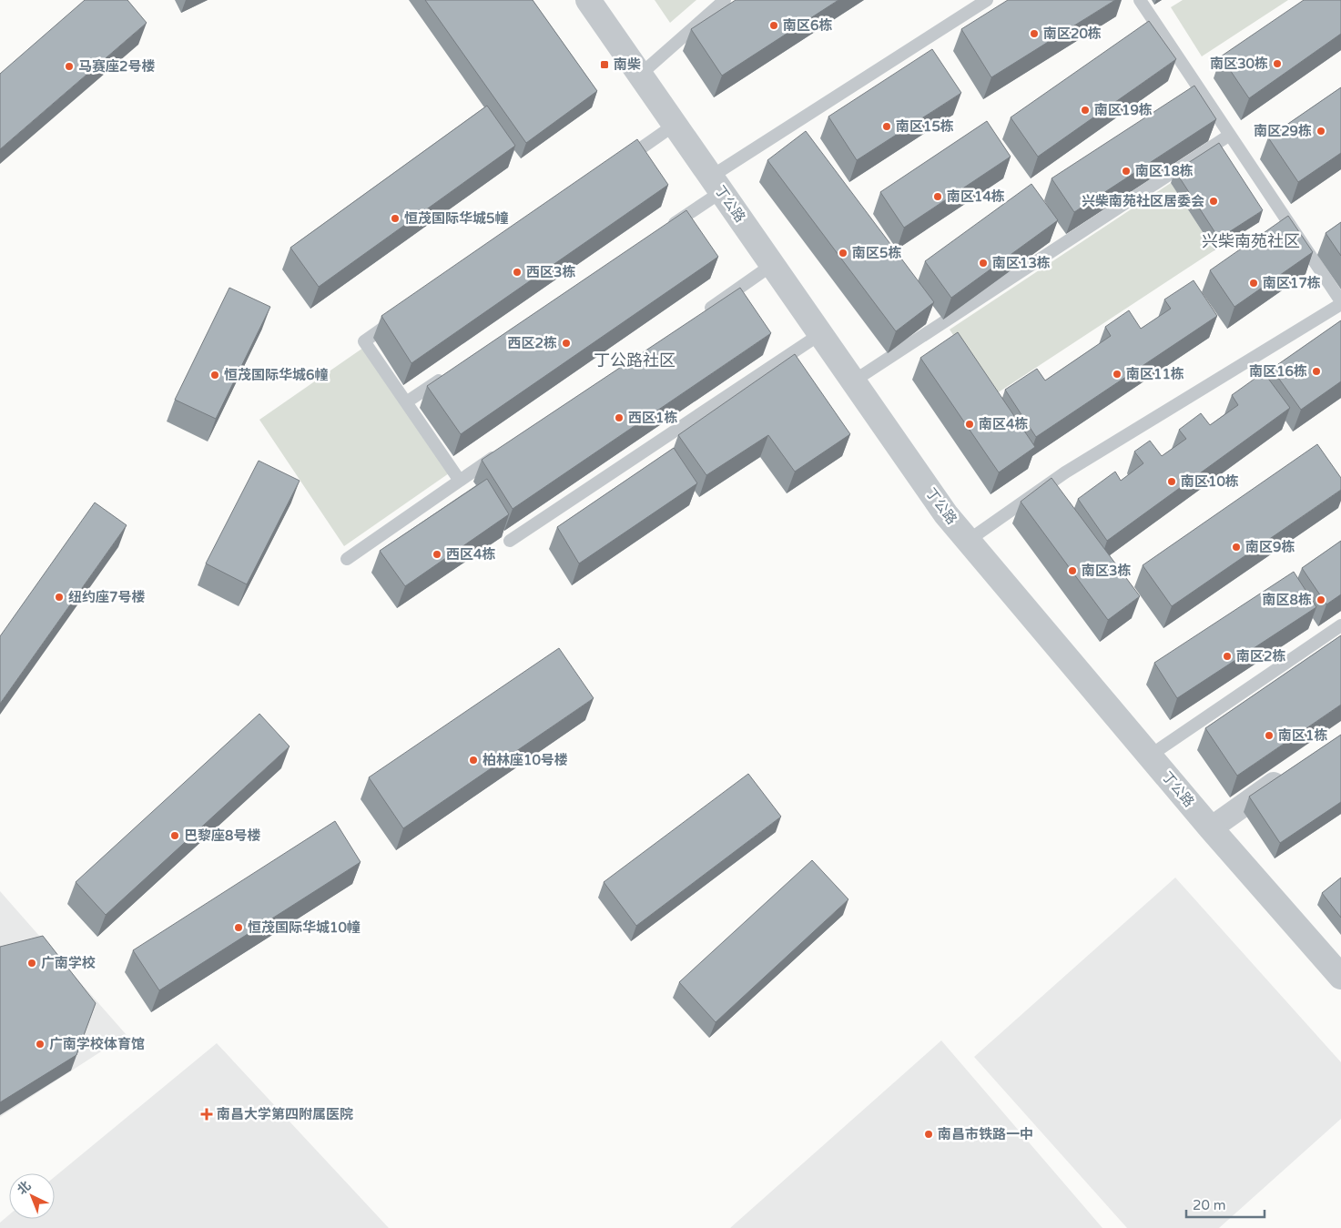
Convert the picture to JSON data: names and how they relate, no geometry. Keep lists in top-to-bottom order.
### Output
{
  "streets": {
    "street": ["丁公路"]
  },
  "districts": ["兴柴南苑社区", "丁公路社区"],
  "places": {
    "other": [
      "南区6栋",
      "南区20栋",
      "南区30栋",
      "马赛座2号楼",
      "南区19栋",
      "南区15栋",
      "南区29栋",
      "南区18栋",
      "南区14栋",
      "兴柴南苑社区居委会",
      "恒茂国际华城5幢",
      "南区5栋",
      "南区13栋",
      "西区3栋",
      "南区17栋",
      "西区2栋",
      "南区16栋",
      "南区11栋",
      "恒茂国际华城6幢",
      "西区1栋",
      "南区4栋",
      "南区10栋",
      "南区9栋",
      "西区4栋",
      "南区3栋",
      "纽约座7号楼",
      "南区8栋",
      "南区2栋",
      "南区1栋",
      "柏林座10号楼",
      "巴黎座8号楼",
      "恒茂国际华城10幢",
      "广南学校",
      "广南学校体育馆",
      "南昌市铁路一中"
    ],
    "transit": ["南柴"],
    "health": ["南昌大学第四附属医院"]
  },
  "scale_bar": "20 m",
  "north": "top left"
}
